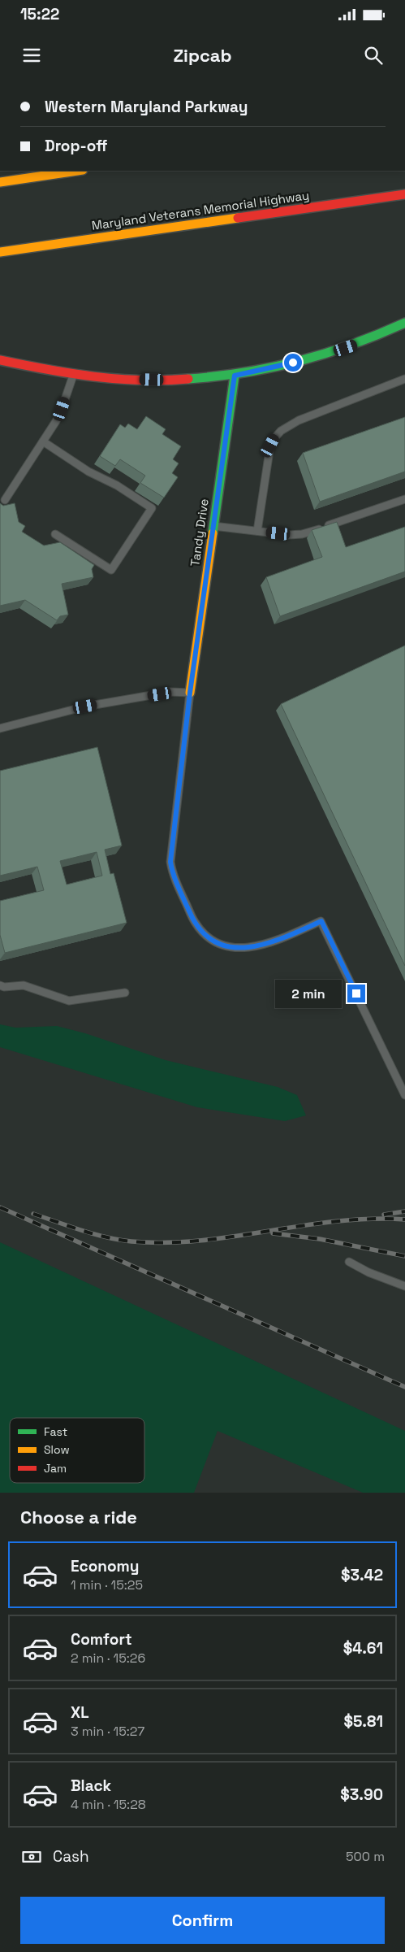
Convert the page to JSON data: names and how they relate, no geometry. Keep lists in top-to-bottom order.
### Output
{
  "streets": {
    "main road": ["Maryland Veterans Memorial Highway", "Tandy Drive"]
  },
  "legend": ["Fast", "Slow", "Jam"],
  "page": {
    "status": "15:22",
    "header": "Zipcab",
    "banner": ["Western Maryland Parkway", "Drop-off"],
    "bubble": "2 min",
    "heading": "Choose a ride",
    "list": [
      {
        "name": "Economy",
        "note": "1 min · 15:25",
        "value": "$3.42"
      },
      {
        "name": "Comfort",
        "note": "2 min · 15:26",
        "value": "$4.61"
      },
      {
        "name": "XL",
        "note": "3 min · 15:27",
        "value": "$5.81"
      },
      {
        "name": "Black",
        "note": "4 min · 15:28",
        "value": "$3.90"
      }
    ],
    "pay": ["Cash", "500 m"],
    "buttons": "Confirm"
  }
}
